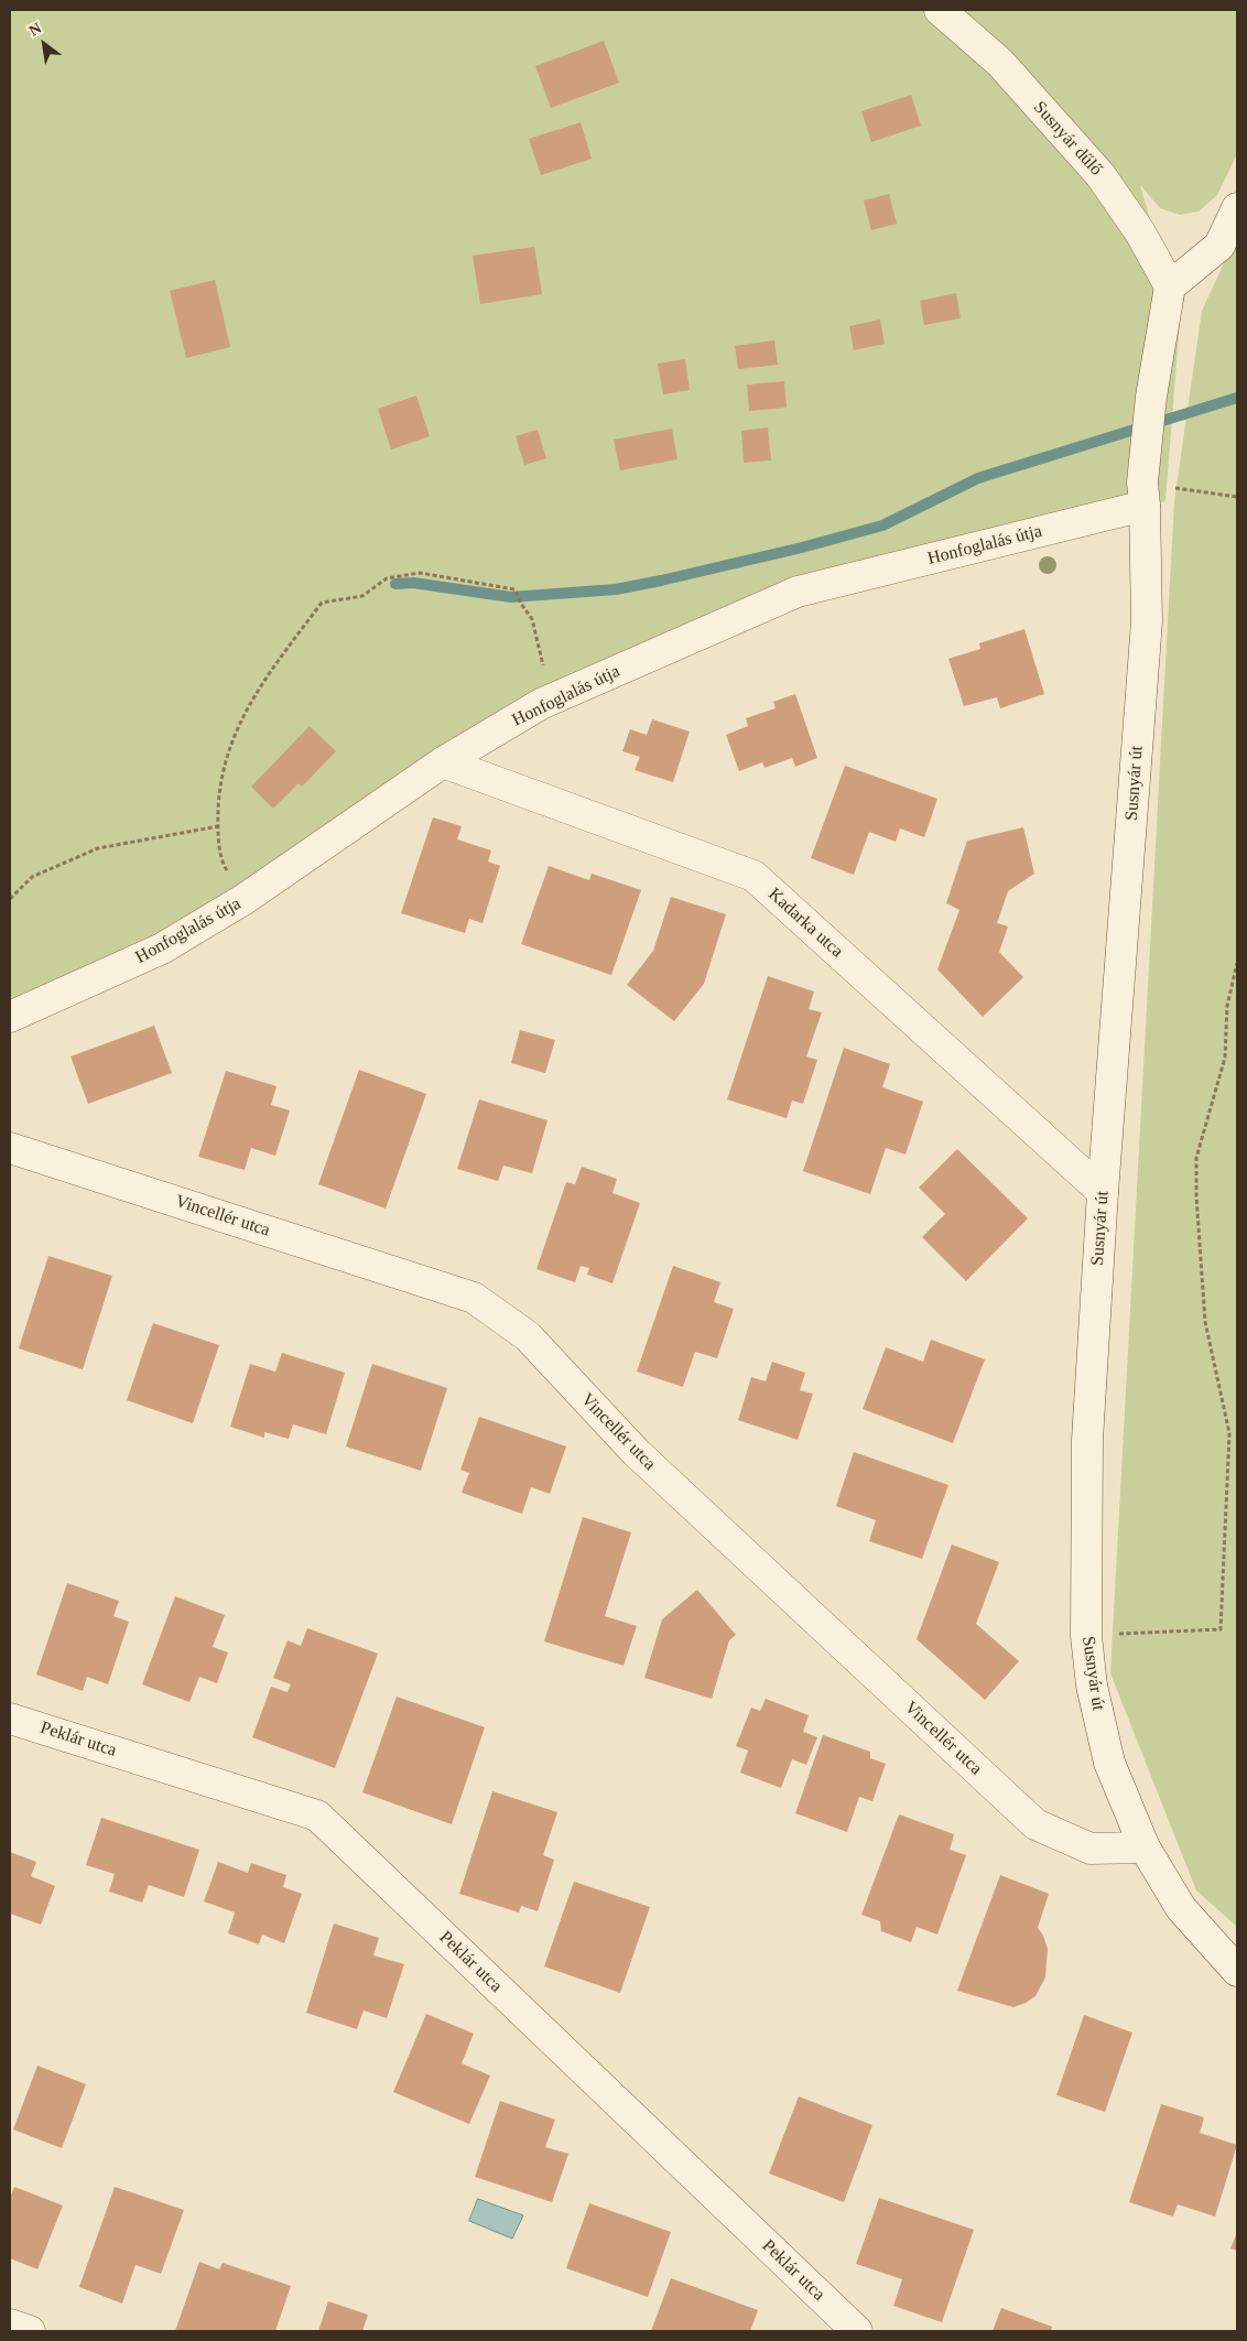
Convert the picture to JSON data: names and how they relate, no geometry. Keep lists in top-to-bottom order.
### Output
{
  "streets": {
    "street": [
      "Susnyár dűlő",
      "Honfoglalás útja",
      "Susnyár út",
      "Kadarka utca",
      "Vincellér utca",
      "Peklár utca"
    ]
  },
  "crossings": [
    ["Susnyár dűlő", "Susnyár út"],
    ["Honfoglalás útja", "Susnyár út"],
    ["Honfoglalás útja", "Kadarka utca"],
    ["Susnyár út", "Kadarka utca"],
    ["Susnyár út", "Vincellér utca"]
  ],
  "north": "top left"
}
